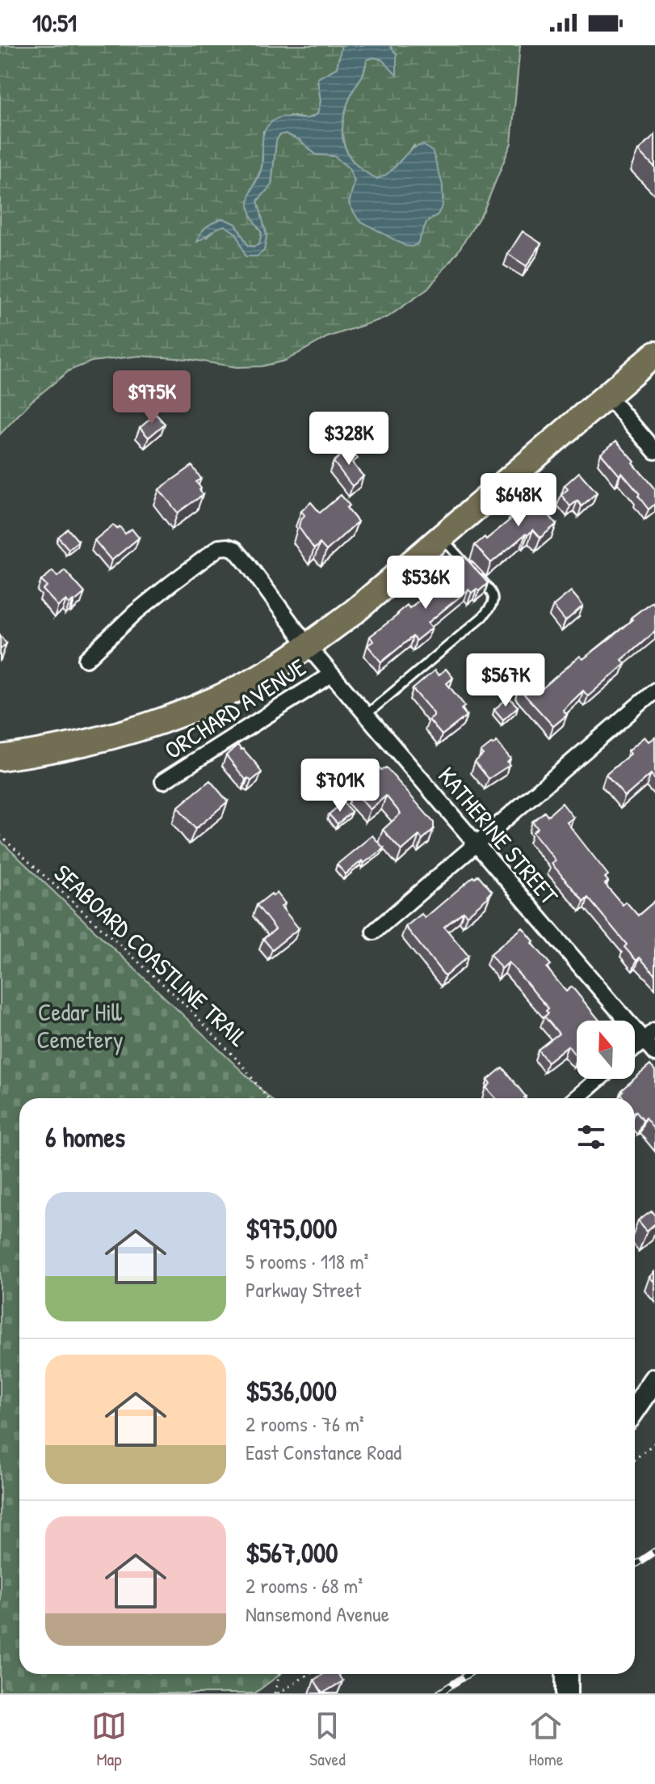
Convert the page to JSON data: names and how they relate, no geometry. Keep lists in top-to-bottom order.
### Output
{
  "streets": {
    "street": ["ORCHARD AVENUE", "KATHERINE STREET"],
    "path": ["SEABOARD COASTLINE TRAIL"]
  },
  "crossings": [
    ["ORCHARD AVENUE", "KATHERINE STREET"]
  ],
  "parks": ["Cedar Hill Cemetery"],
  "north": "top",
  "page": {
    "status": "10:51",
    "price": [
      "$975K",
      "$328K",
      "$648K",
      "$536K",
      "$567K",
      "$701K"
    ],
    "heading": "6 homes",
    "list": [
      {
        "name": "$975,000",
        "note": "5 rooms · 118 m² · Parkway Street"
      },
      {
        "name": "$536,000",
        "note": "2 rooms · 76 m² · East Constance Road"
      },
      {
        "name": "$567,000",
        "note": "2 rooms · 68 m² · Nansemond Avenue"
      }
    ],
    "tabs": ["Map", "Saved", "Home"]
  }
}
